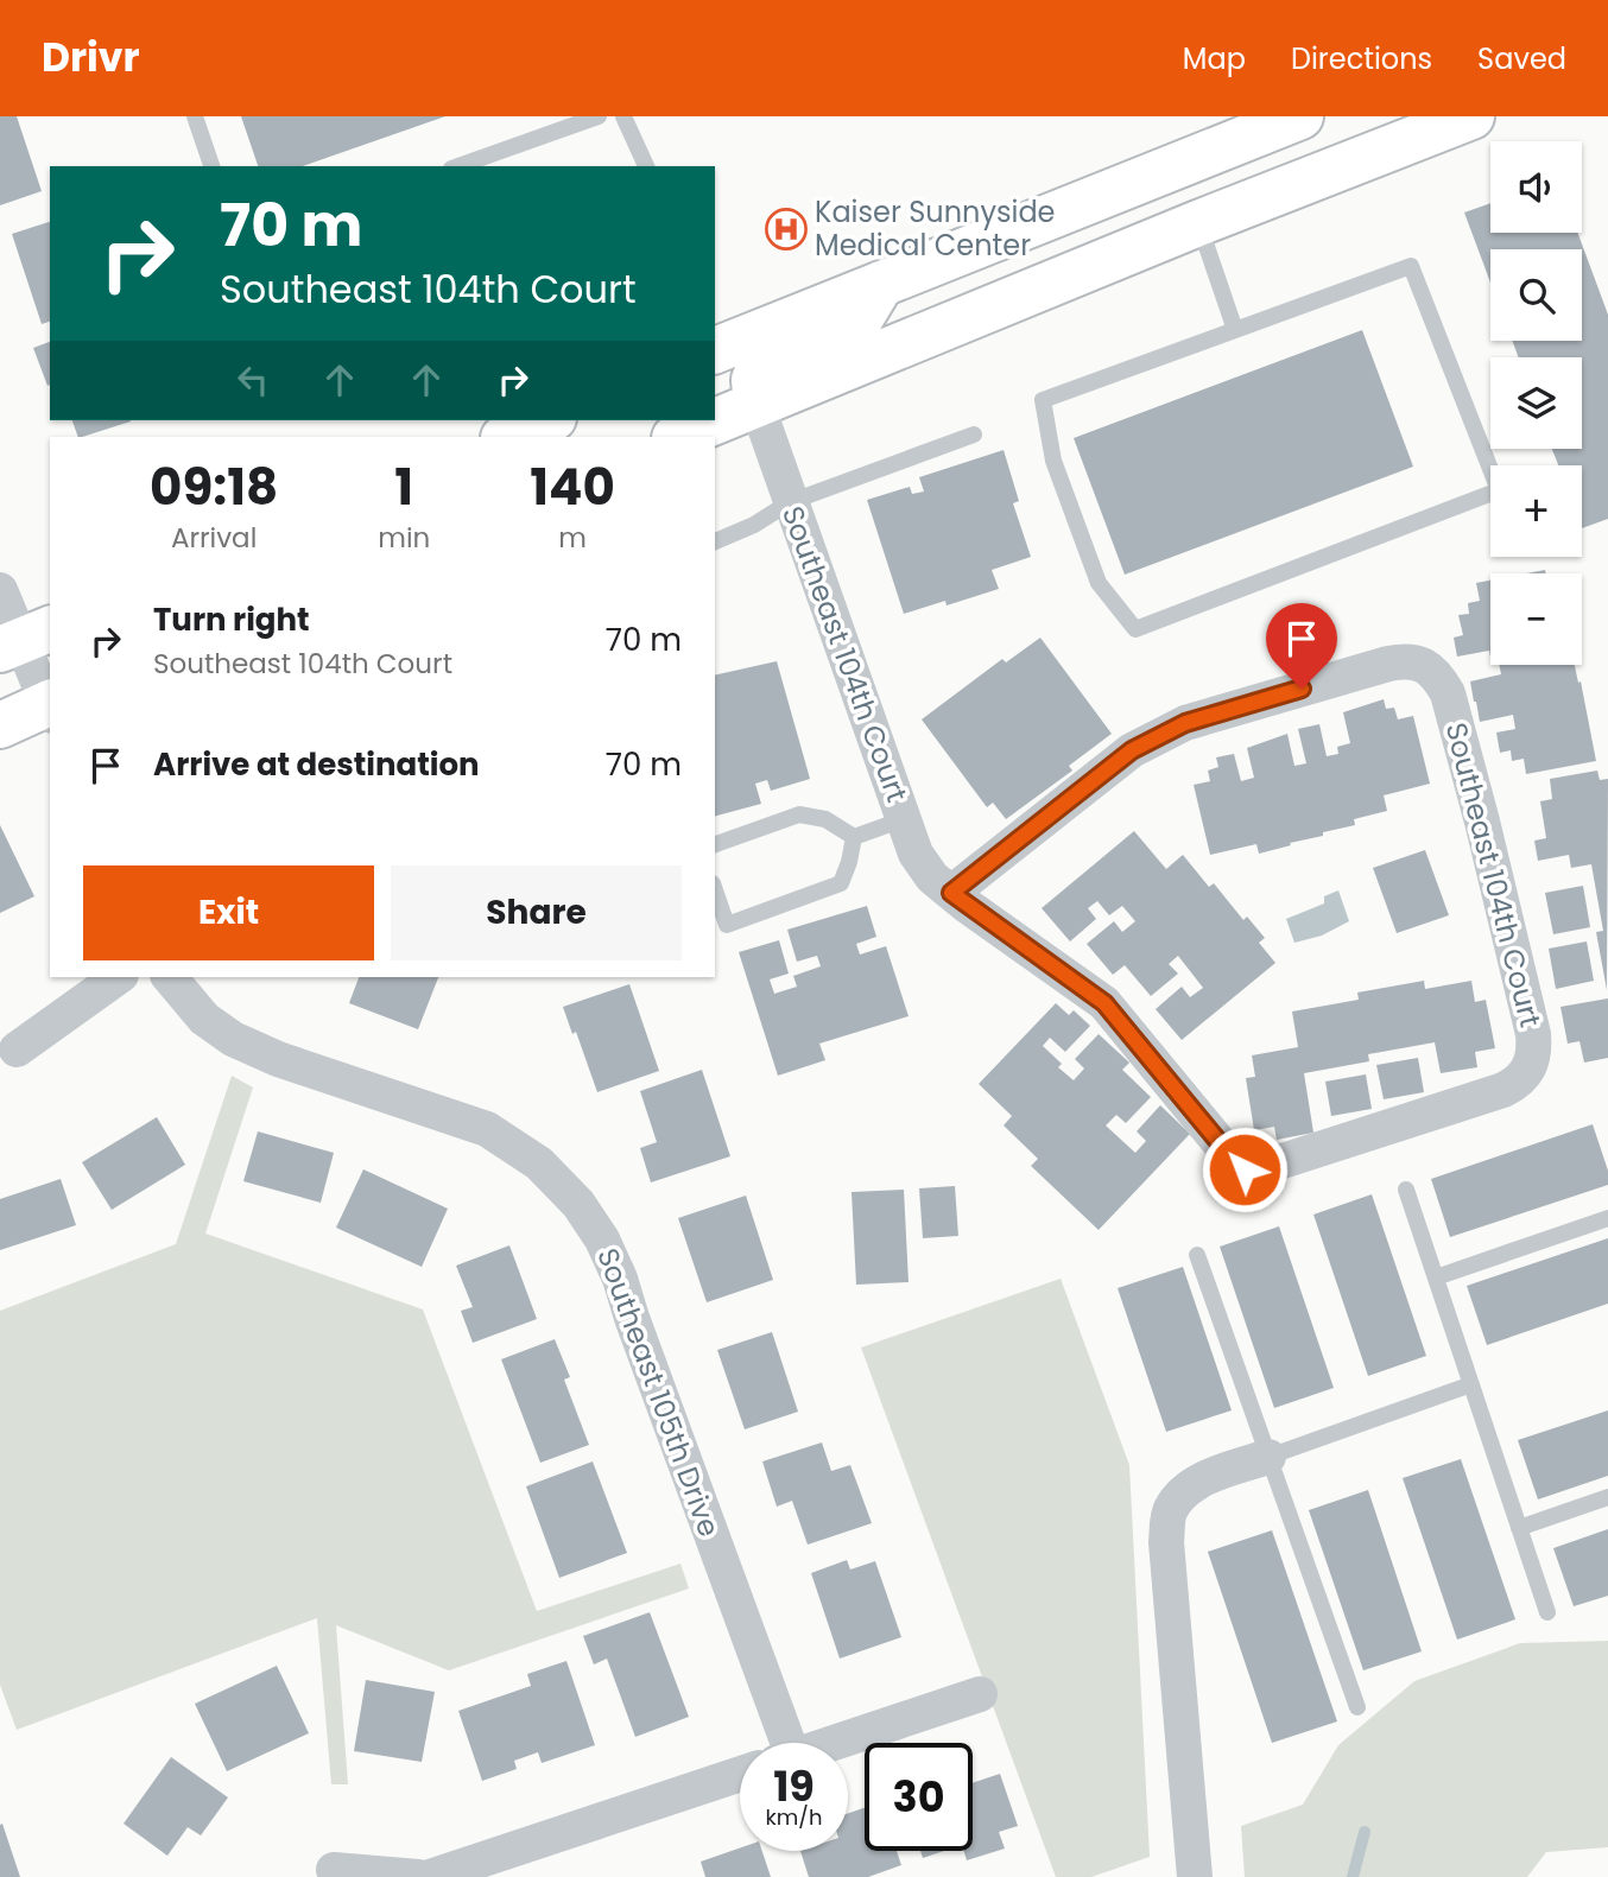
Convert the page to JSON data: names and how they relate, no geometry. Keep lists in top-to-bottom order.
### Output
{
  "streets": {
    "street": ["Southeast 104th Court", "Southeast 105th Drive"]
  },
  "places": {
    "hospital": ["Kaiser Sunnyside Medical Center"]
  },
  "page": {
    "header": "Drivr",
    "nav": ["Map", "Directions", "Saved"],
    "map_buttons": ["+", "−"],
    "turn": ["70 m", "Southeast 104th Court"],
    "eta": [
      "09:18",
      "Arrival",
      "1",
      "min",
      "140",
      "m"
    ],
    "list": [
      {
        "name": "Turn right",
        "note": "Southeast 104th Court",
        "value": "70 m"
      },
      {
        "name": "Arrive at destination",
        "value": "70 m"
      }
    ],
    "buttons": ["Exit", "Share"],
    "speed": "19 km/h",
    "limit": "30"
  }
}
